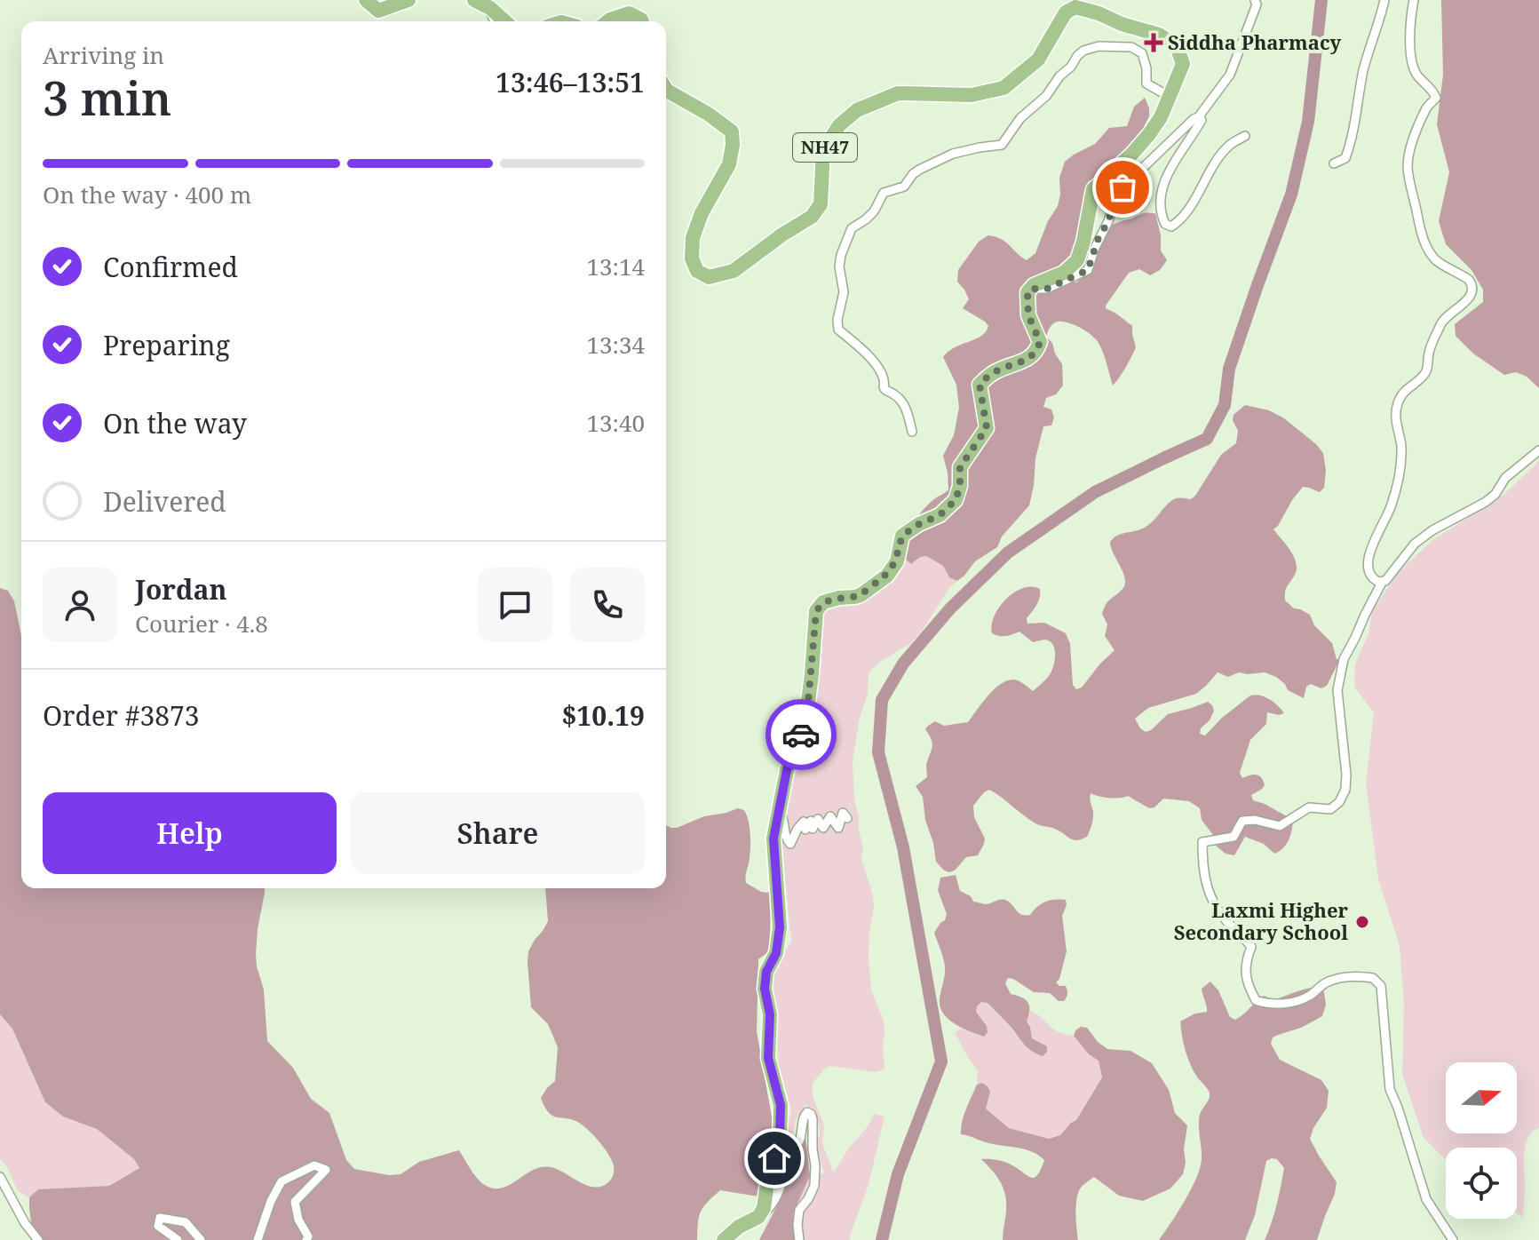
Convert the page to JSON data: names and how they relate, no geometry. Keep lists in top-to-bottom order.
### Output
{
  "streets": {
    "highway": ["NH47"]
  },
  "places": {
    "health": ["Siddha Pharmacy"],
    "other": ["Laxmi Higher Secondary School"]
  },
  "north": "right",
  "page": {
    "heading": ["3 min", "Arriving in", "13:46–13:51"],
    "panel": [
      "Jordan",
      "Courier · 4.8",
      "Order #3873",
      "$10.19"
    ],
    "bar": "On the way · 400 m",
    "list": [
      ["Confirmed", "13:14"],
      ["Preparing", "13:34"],
      ["On the way", "13:40"],
      "Delivered"
    ],
    "buttons": ["Help", "Share"]
  }
}
